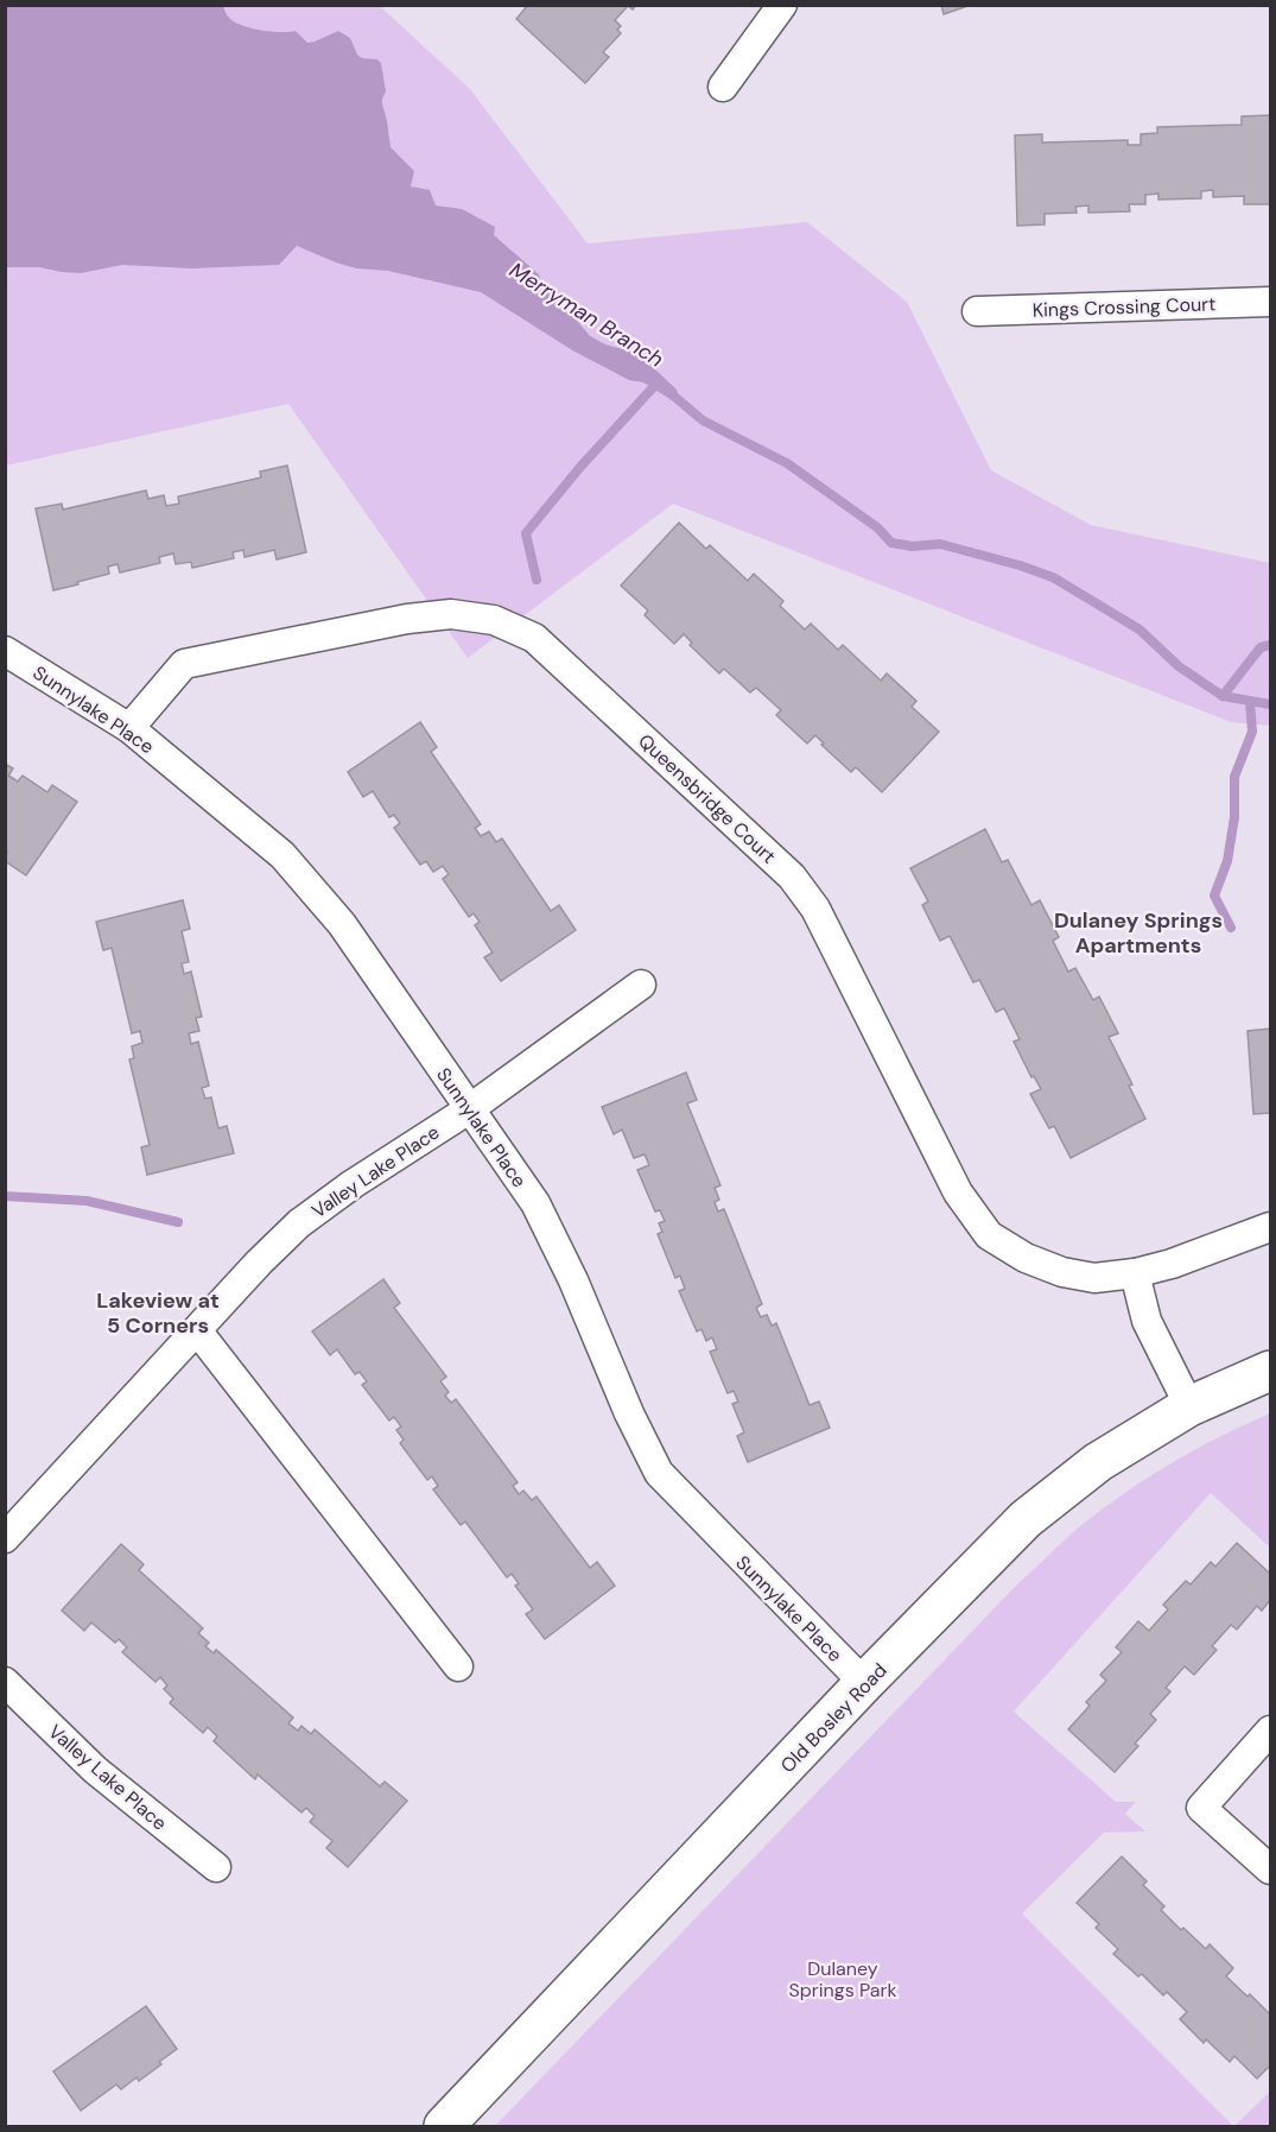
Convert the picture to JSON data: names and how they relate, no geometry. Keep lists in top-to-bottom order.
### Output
{
  "streets": {
    "street": [
      "Kings Crossing Court",
      "Sunnylake Place",
      "Queensbridge Court",
      "Valley Lake Place",
      "Old Bosley Road"
    ]
  },
  "crossings": [
    ["Sunnylake Place", "Queensbridge Court"],
    ["Sunnylake Place", "Valley Lake Place"],
    ["Sunnylake Place", "Old Bosley Road"]
  ],
  "districts": ["Dulaney Springs Apartments", "Lakeview at 5 Corners"],
  "water": ["Merryman Branch"],
  "parks": ["Dulaney Springs Park"]
}
